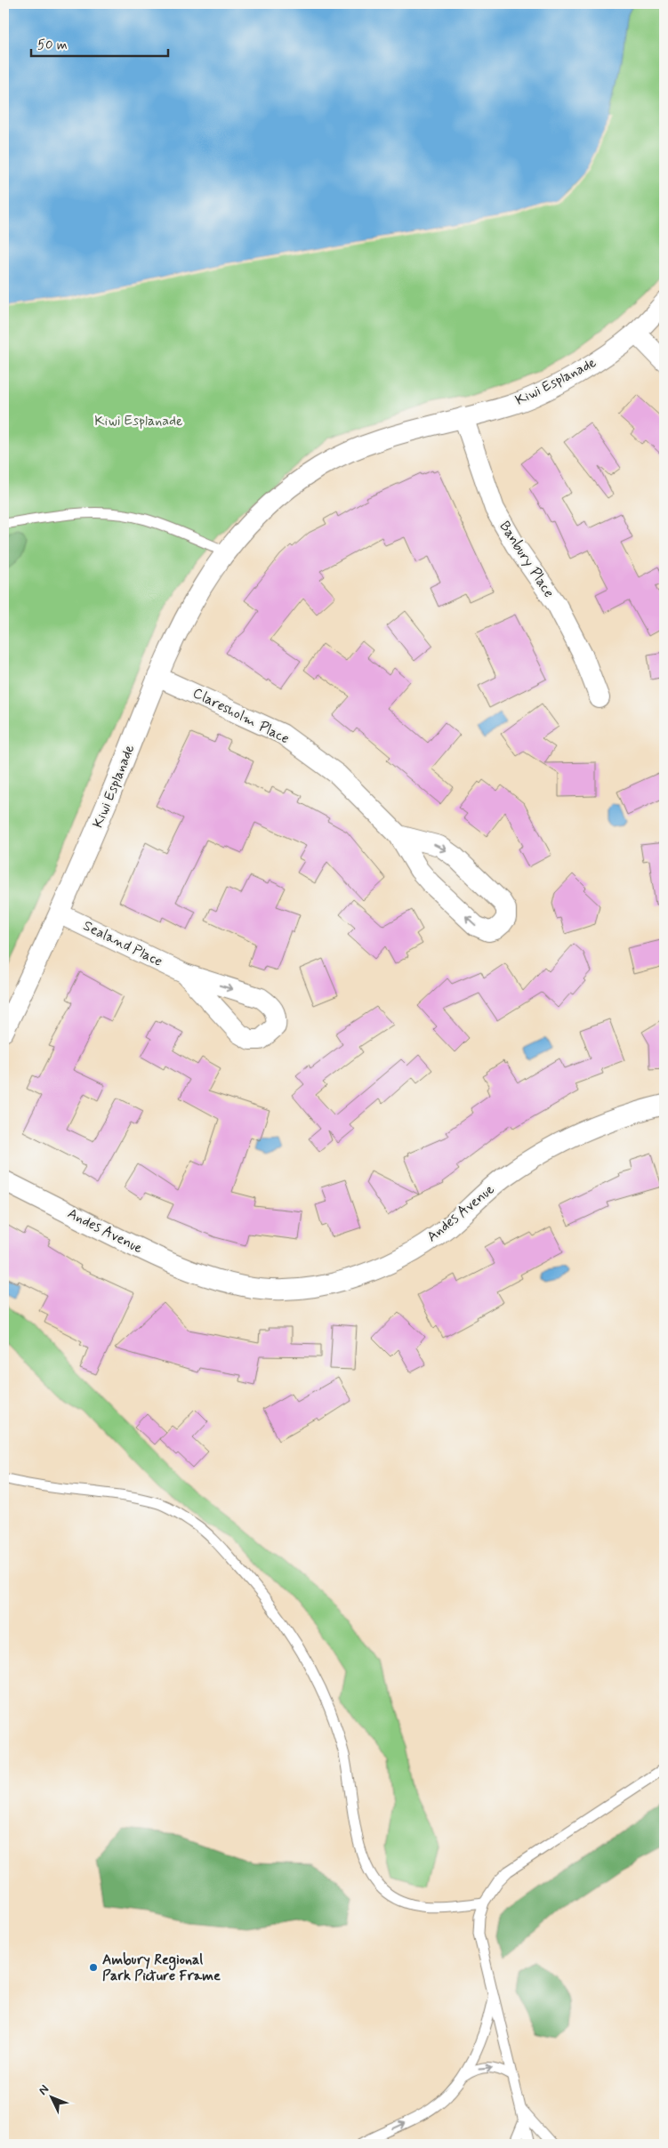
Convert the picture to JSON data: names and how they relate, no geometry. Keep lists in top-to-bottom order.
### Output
{
  "streets": {
    "street": [
      "Kiwi Esplanade",
      "Banbury Place",
      "Claresholm Place",
      "Sealand Place",
      "Andes Avenue"
    ]
  },
  "crossings": [
    ["Kiwi Esplanade", "Banbury Place"],
    ["Kiwi Esplanade", "Claresholm Place"],
    ["Kiwi Esplanade", "Sealand Place"]
  ],
  "parks": ["Kiwi Esplanade"],
  "places": ["Ambury Regional Park Picture Frame"],
  "scale_bar": "50 m",
  "north": "top left"
}
